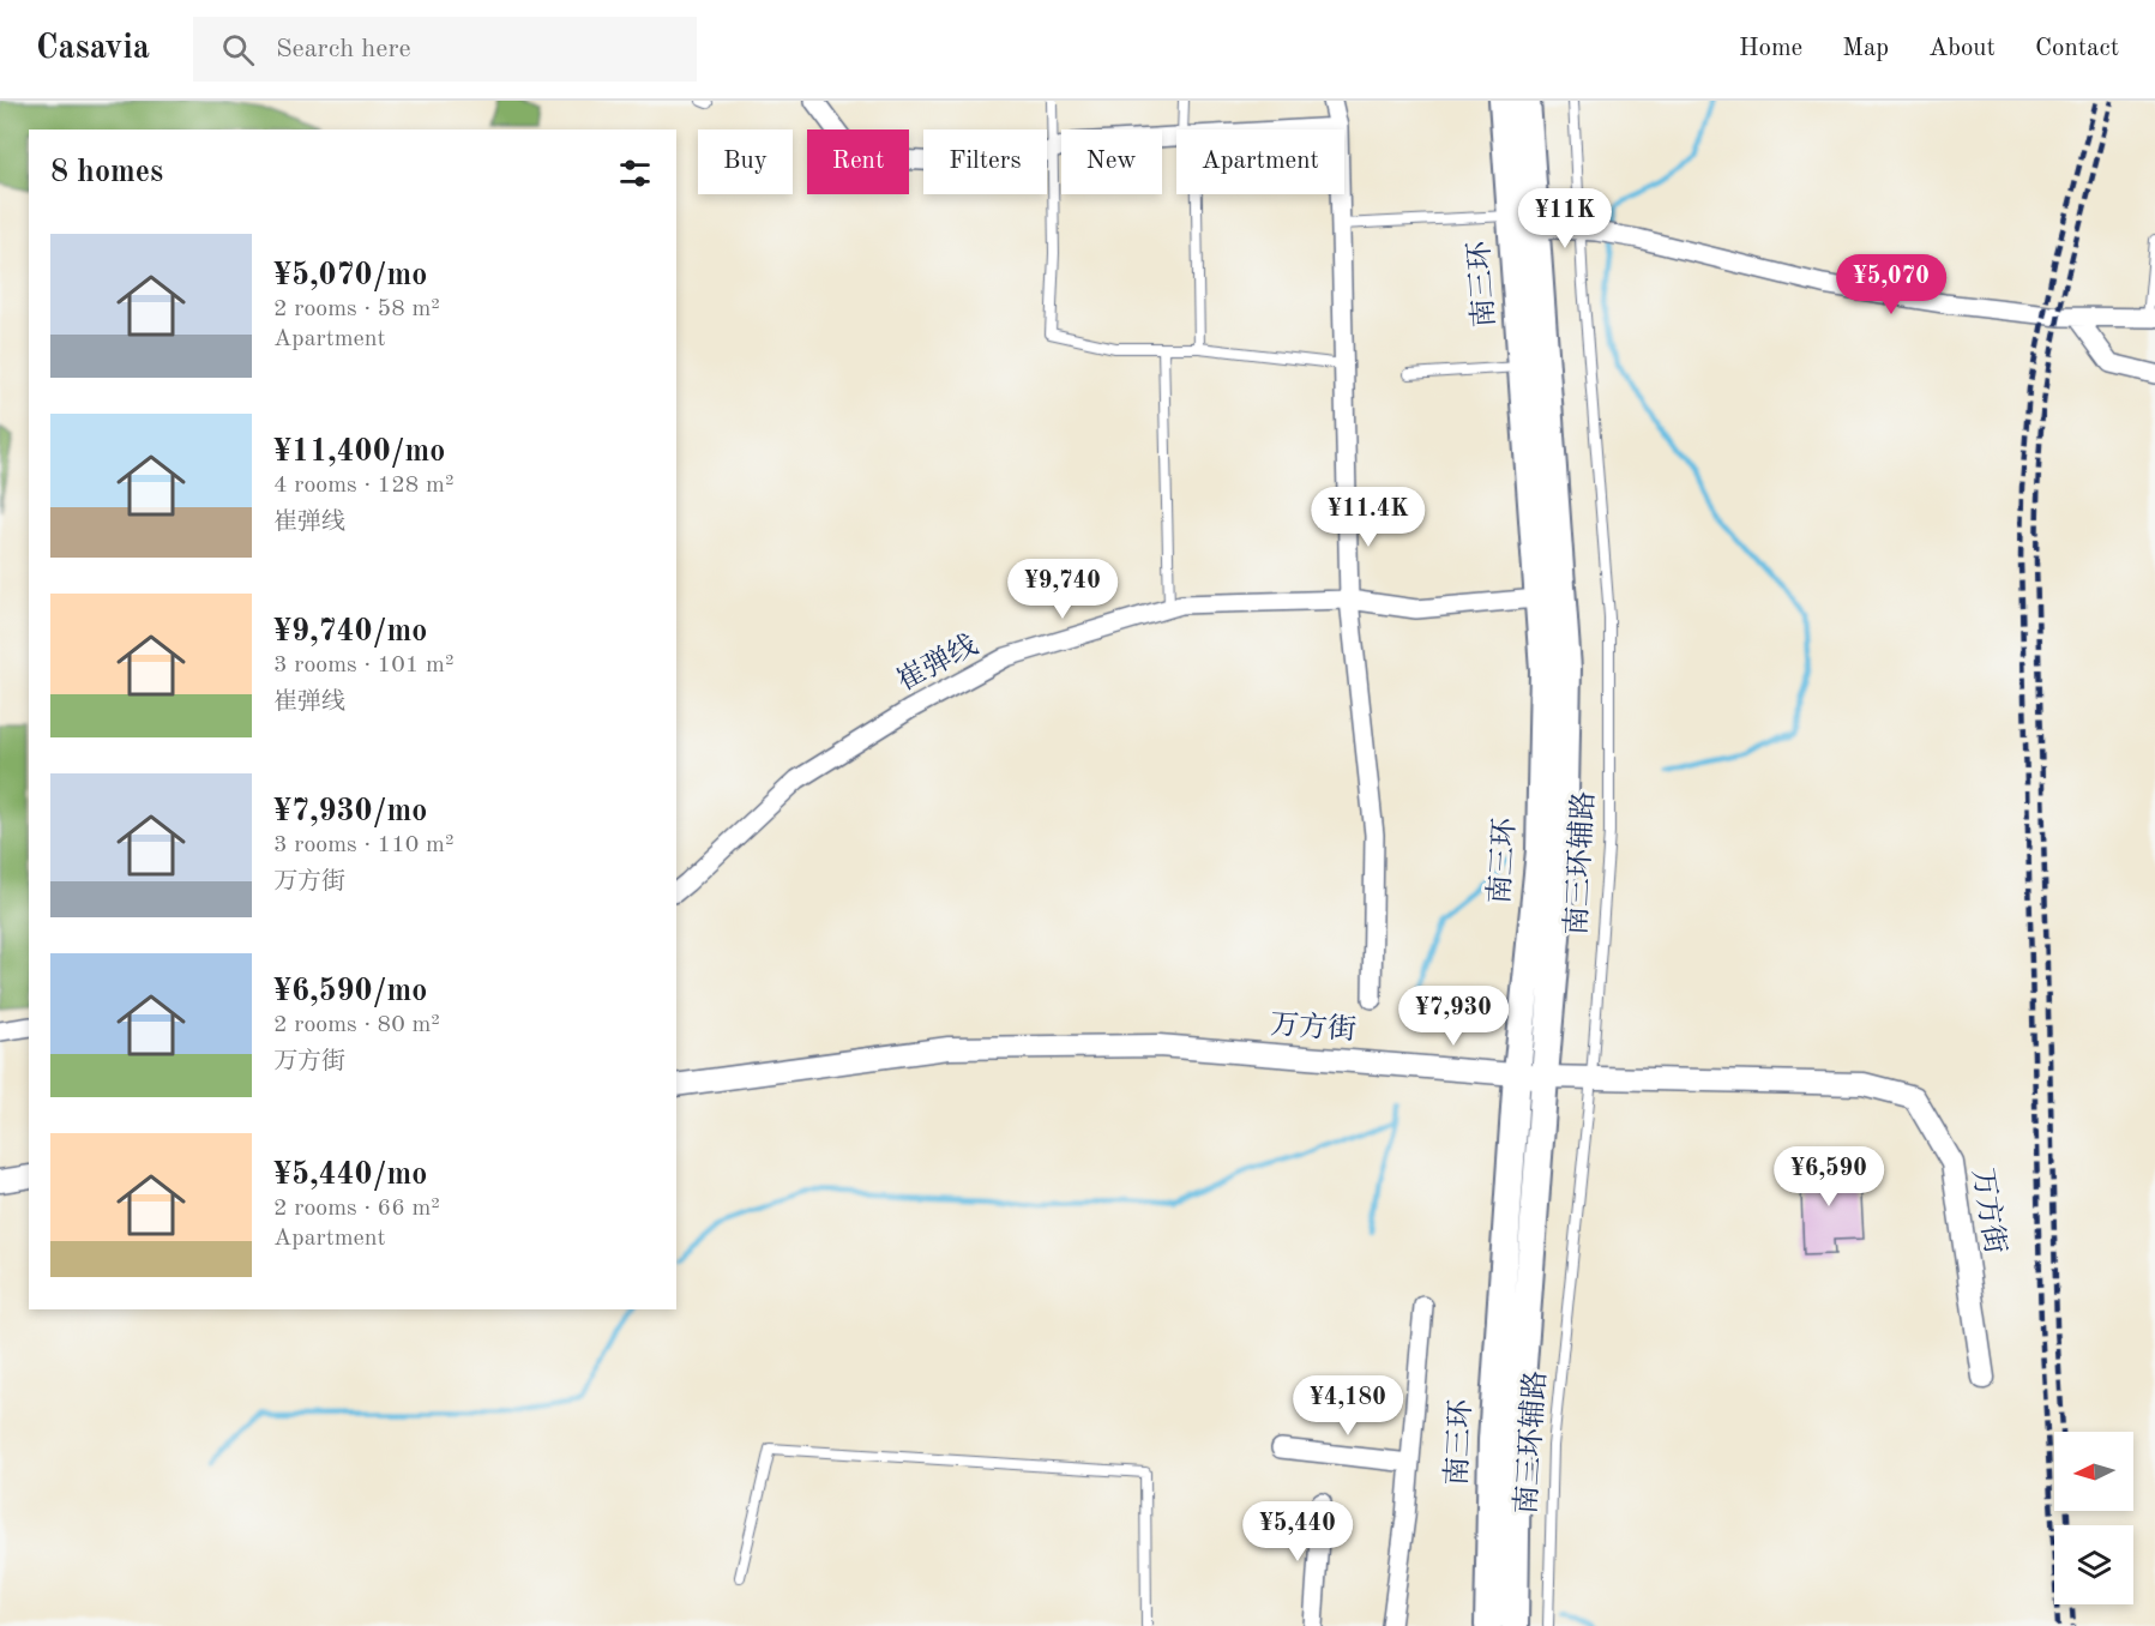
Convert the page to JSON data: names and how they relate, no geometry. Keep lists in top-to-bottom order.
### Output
{
  "streets": {
    "main road": ["南三环"],
    "street": ["崔弹线", "万方街"],
    "lane": ["南三环辅路"]
  },
  "crossings": [
    ["南三环", "崔弹线"],
    ["南三环", "万方街"],
    ["南三环辅路", "万方街"]
  ],
  "north": "left",
  "page": {
    "header": "Casavia",
    "search": "Search here",
    "nav": [
      "Home",
      "Map",
      "About",
      "Contact"
    ],
    "chip": [
      "Buy",
      "Rent",
      "Filters",
      "New",
      "Apartment"
    ],
    "heading": "8 homes",
    "price": [
      "¥11K",
      "¥5,070",
      "¥11.4K",
      "¥9,740",
      "¥7,930",
      "¥6,590",
      "¥4,180",
      "¥5,440"
    ],
    "list": [
      {
        "name": "¥5,070/mo",
        "note": "2 rooms · 58 m² · Apartment"
      },
      {
        "name": "¥11,400/mo",
        "note": "4 rooms · 128 m² · 崔弹线"
      },
      {
        "name": "¥9,740/mo",
        "note": "3 rooms · 101 m² · 崔弹线"
      },
      {
        "name": "¥7,930/mo",
        "note": "3 rooms · 110 m² · 万方街"
      },
      {
        "name": "¥6,590/mo",
        "note": "2 rooms · 80 m² · 万方街"
      },
      {
        "name": "¥5,440/mo",
        "note": "2 rooms · 66 m² · Apartment"
      }
    ]
  }
}
